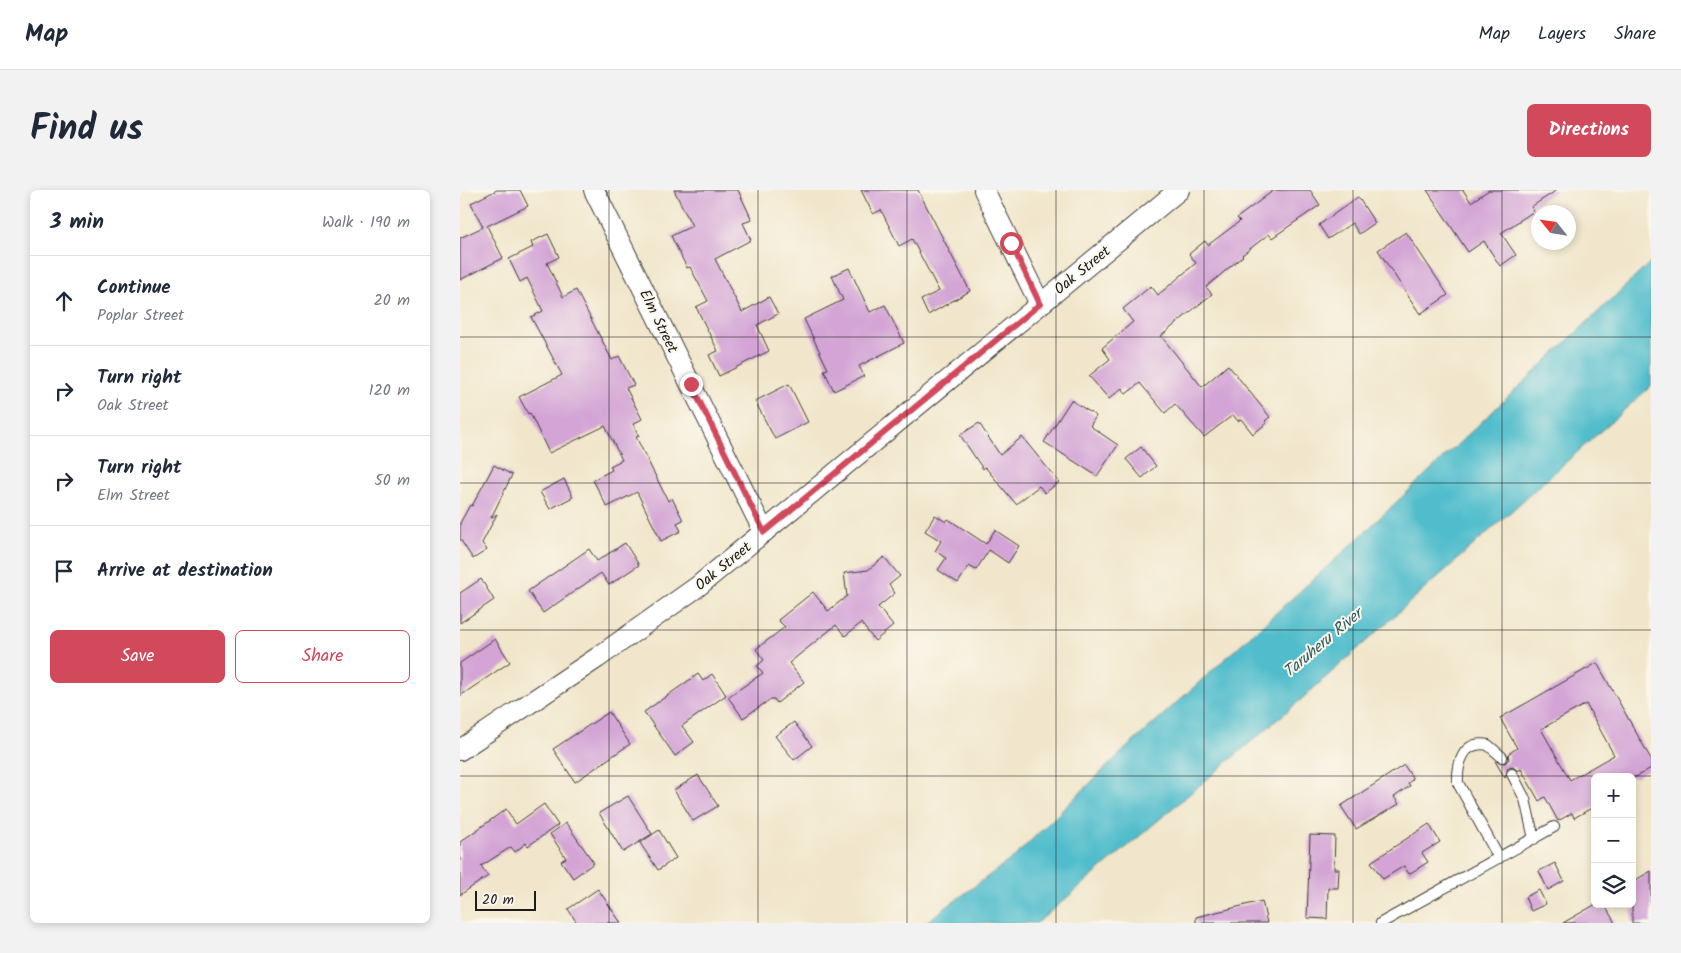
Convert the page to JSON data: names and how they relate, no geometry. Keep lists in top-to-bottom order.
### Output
{
  "streets": {
    "street": ["Oak Street", "Elm Street"]
  },
  "crossings": [
    ["Oak Street", "Elm Street"]
  ],
  "water": ["Taruheru River"],
  "scale_bar": "20 m",
  "north": "top left",
  "page": {
    "header": "Map",
    "nav": ["Map", "Layers", "Share"],
    "title": "Find us",
    "buttons": [
      "Directions",
      ["Save", "Share"]
    ],
    "heading": ["3 min", "Walk · 190 m"],
    "list": [
      ["Continue", "Poplar Street", "20 m"],
      ["Turn right", "Oak Street", "120 m"],
      ["Turn right", "Elm Street", "50 m"],
      "Arrive at destination"
    ],
    "map_buttons": ["+", "−"],
    "scale": "20 m"
  }
}
